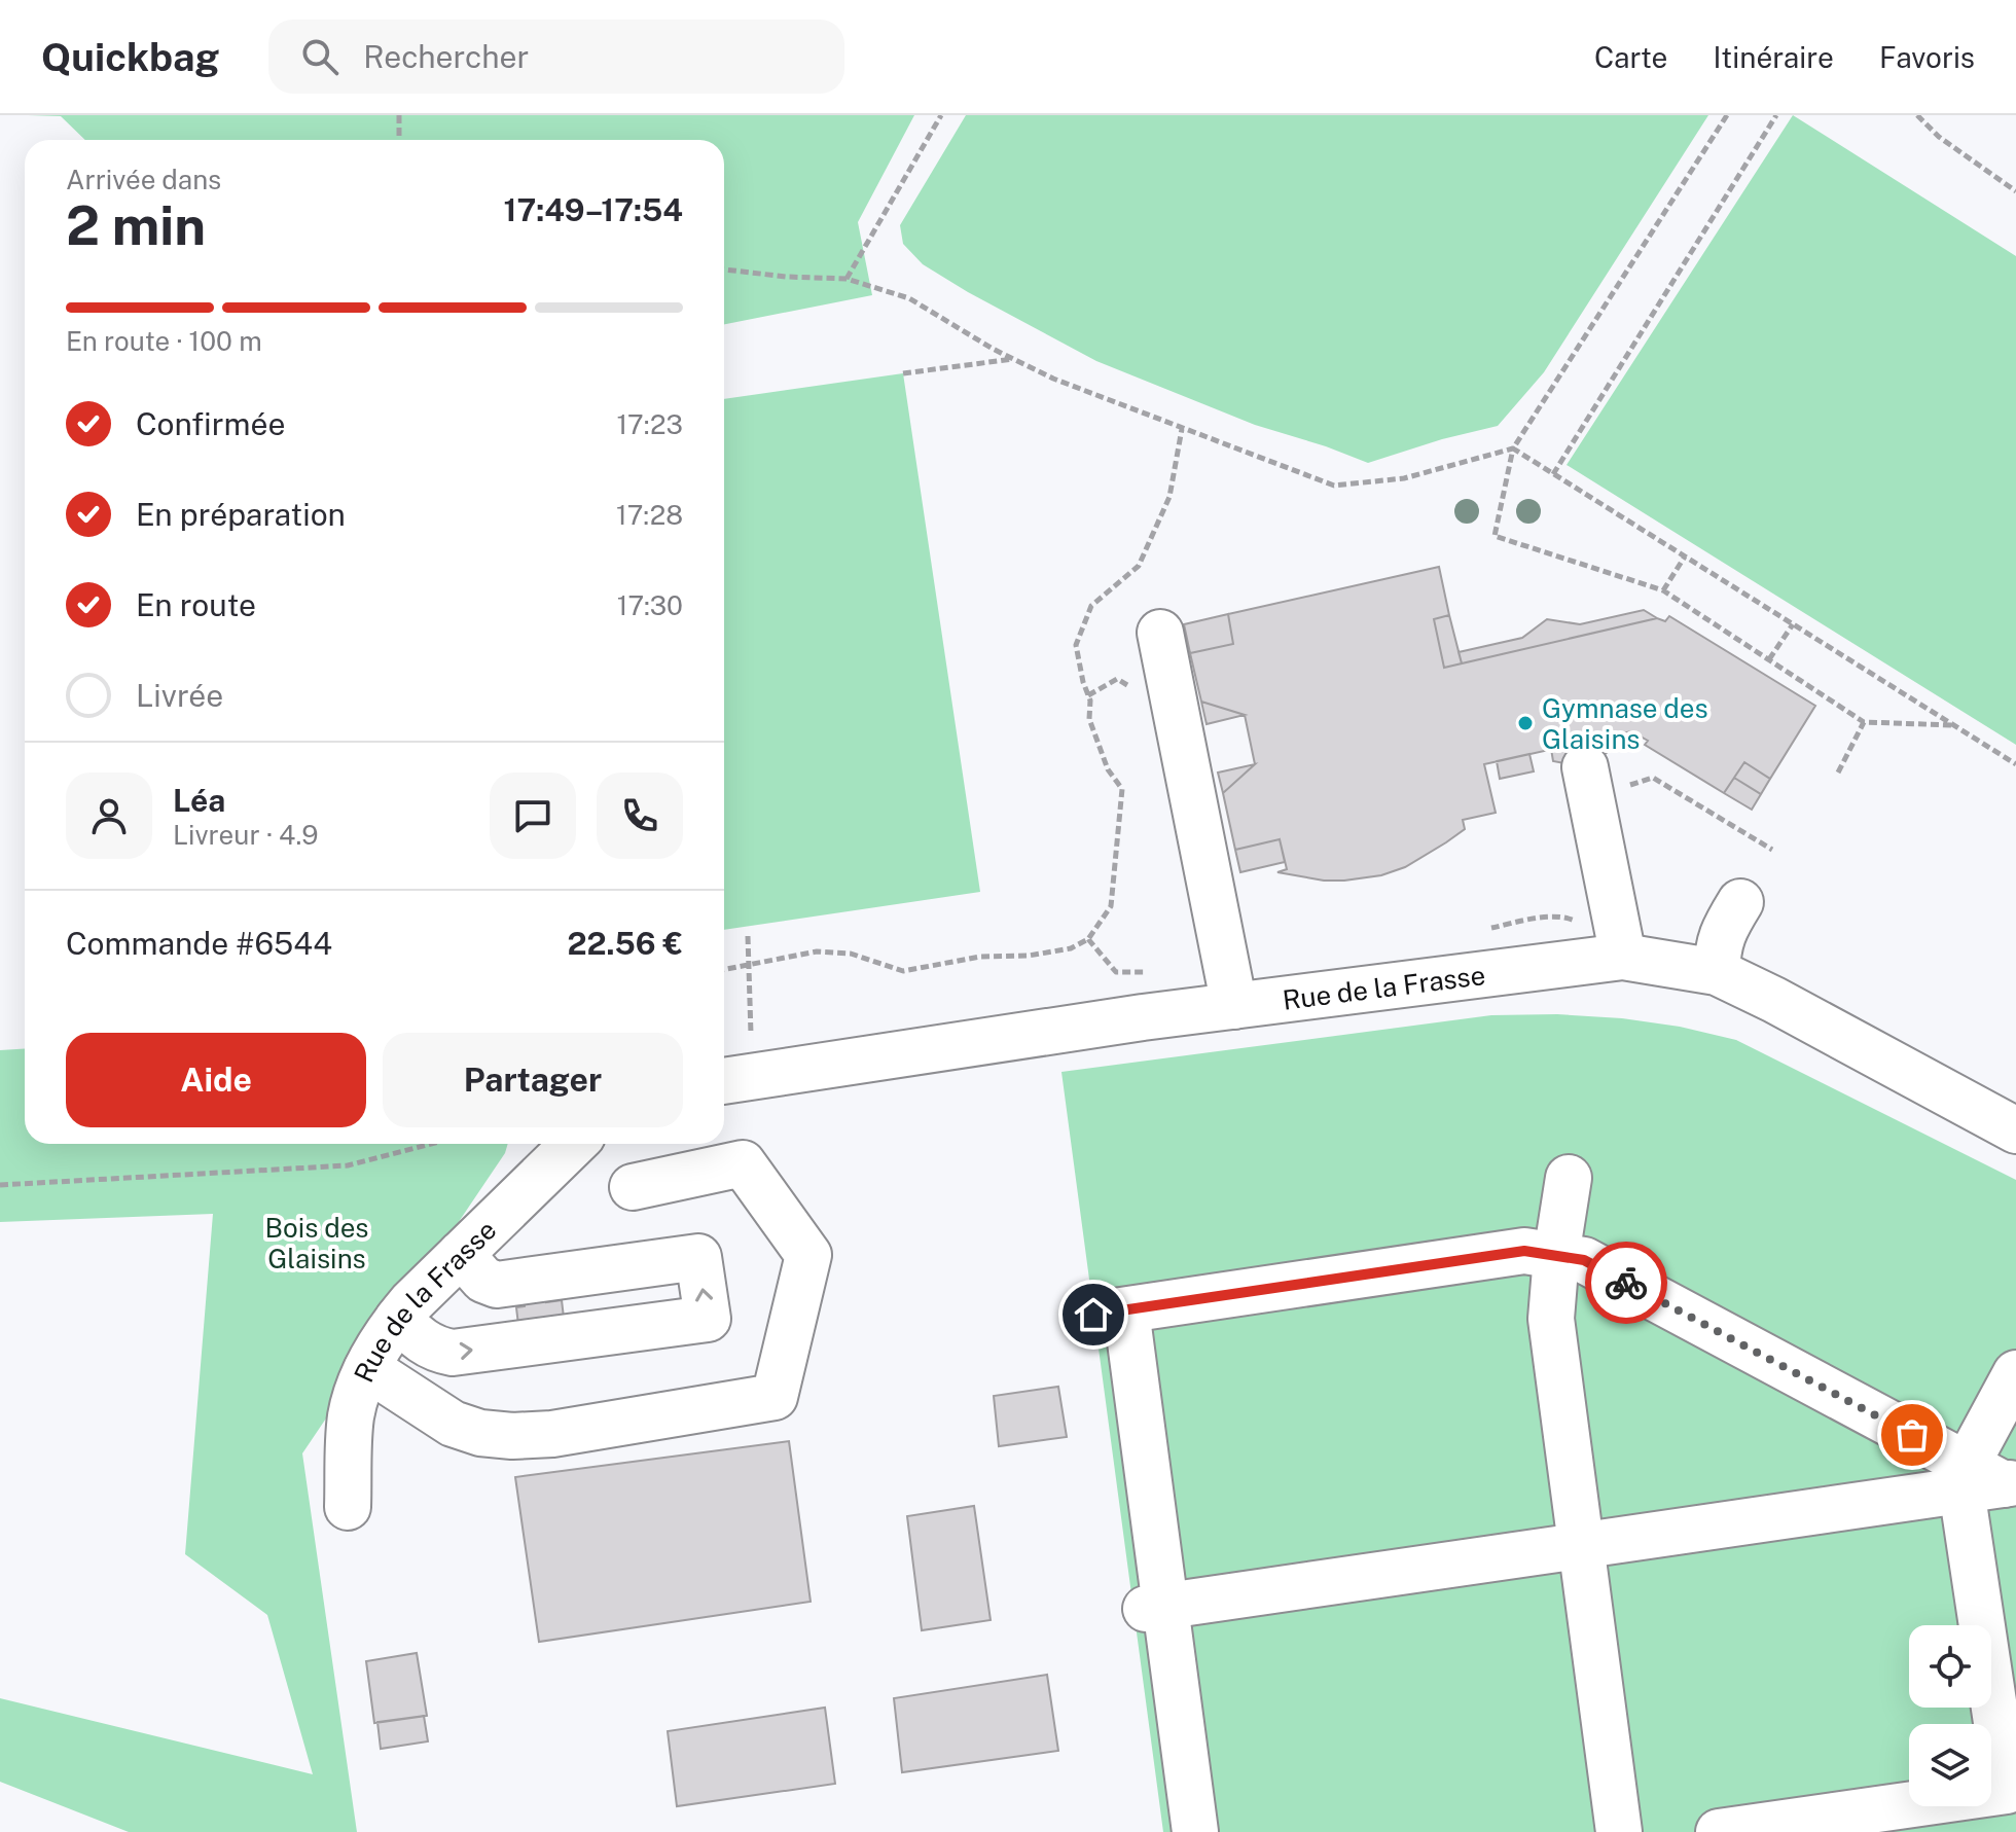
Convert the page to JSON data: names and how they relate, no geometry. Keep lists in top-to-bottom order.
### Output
{
  "streets": {
    "street": ["Rue de la Frasse"]
  },
  "parks": ["Bois des Glaisins"],
  "places": ["Gymnase des Glaisins"],
  "page": {
    "header": "Quickbag",
    "search": "Rechercher",
    "nav": ["Carte", "Itinéraire", "Favoris"],
    "heading": ["2 min", "Arrivée dans", "17:49–17:54"],
    "panel": [
      "Léa",
      "Livreur · 4.9",
      "Commande #6544",
      "22.56 €"
    ],
    "bar": "En route · 100 m",
    "list": [
      ["Confirmée", "17:23"],
      ["En préparation", "17:28"],
      ["En route", "17:30"],
      "Livrée"
    ],
    "buttons": ["Aide", "Partager"]
  }
}
